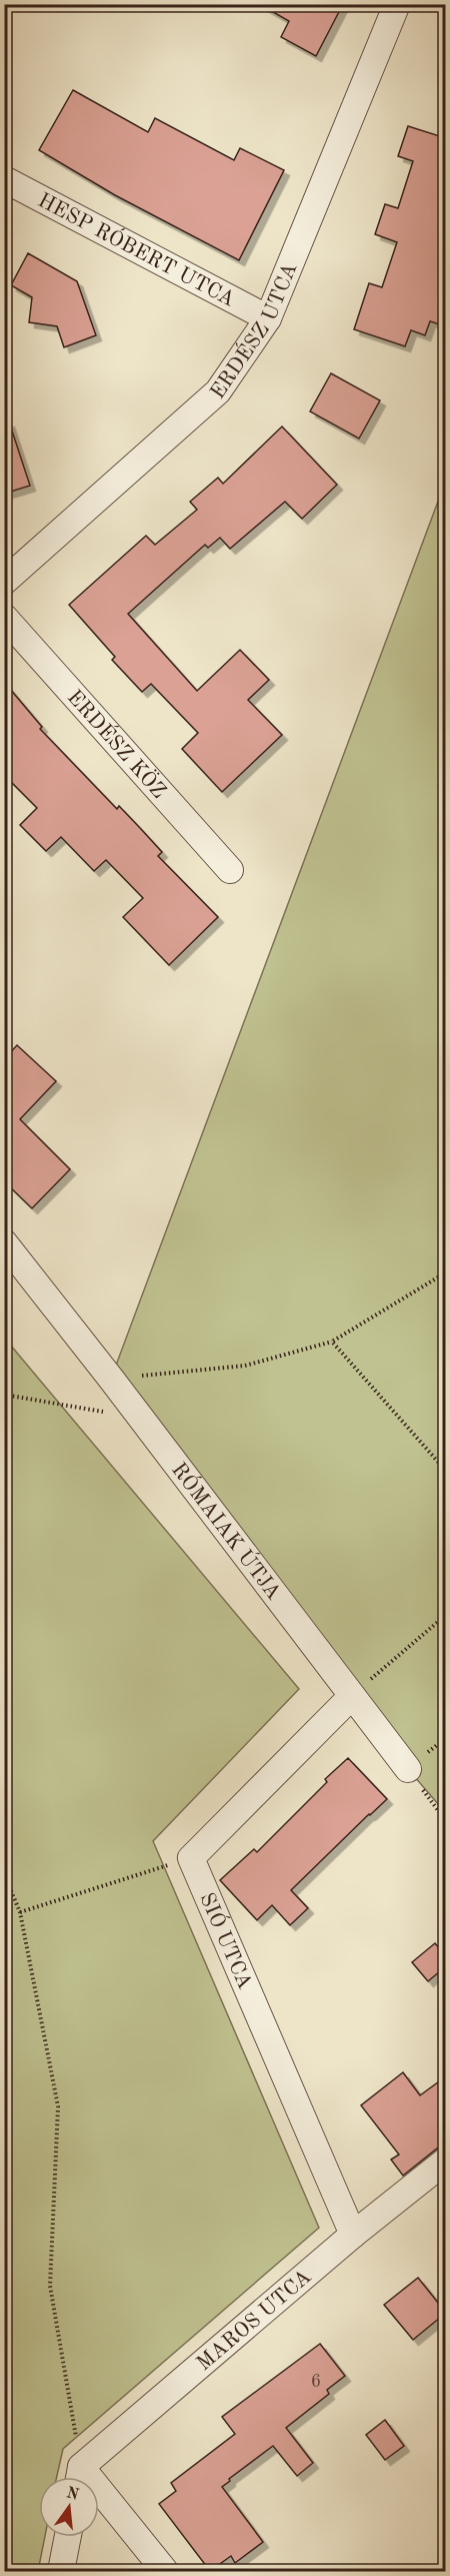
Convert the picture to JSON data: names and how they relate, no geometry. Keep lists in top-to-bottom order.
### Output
{
  "streets": {
    "street": [
      "HESP RÓBERT UTCA",
      "ERDÉSZ UTCA",
      "ERDÉSZ KÖZ",
      "RÓMAIAK ÚTJA",
      "SIÓ UTCA",
      "MAROS UTCA"
    ]
  },
  "crossings": [
    ["HESP RÓBERT UTCA", "ERDÉSZ UTCA"],
    ["SIÓ UTCA", "MAROS UTCA"]
  ],
  "house_numbers": ["6"],
  "north": "top"
}
